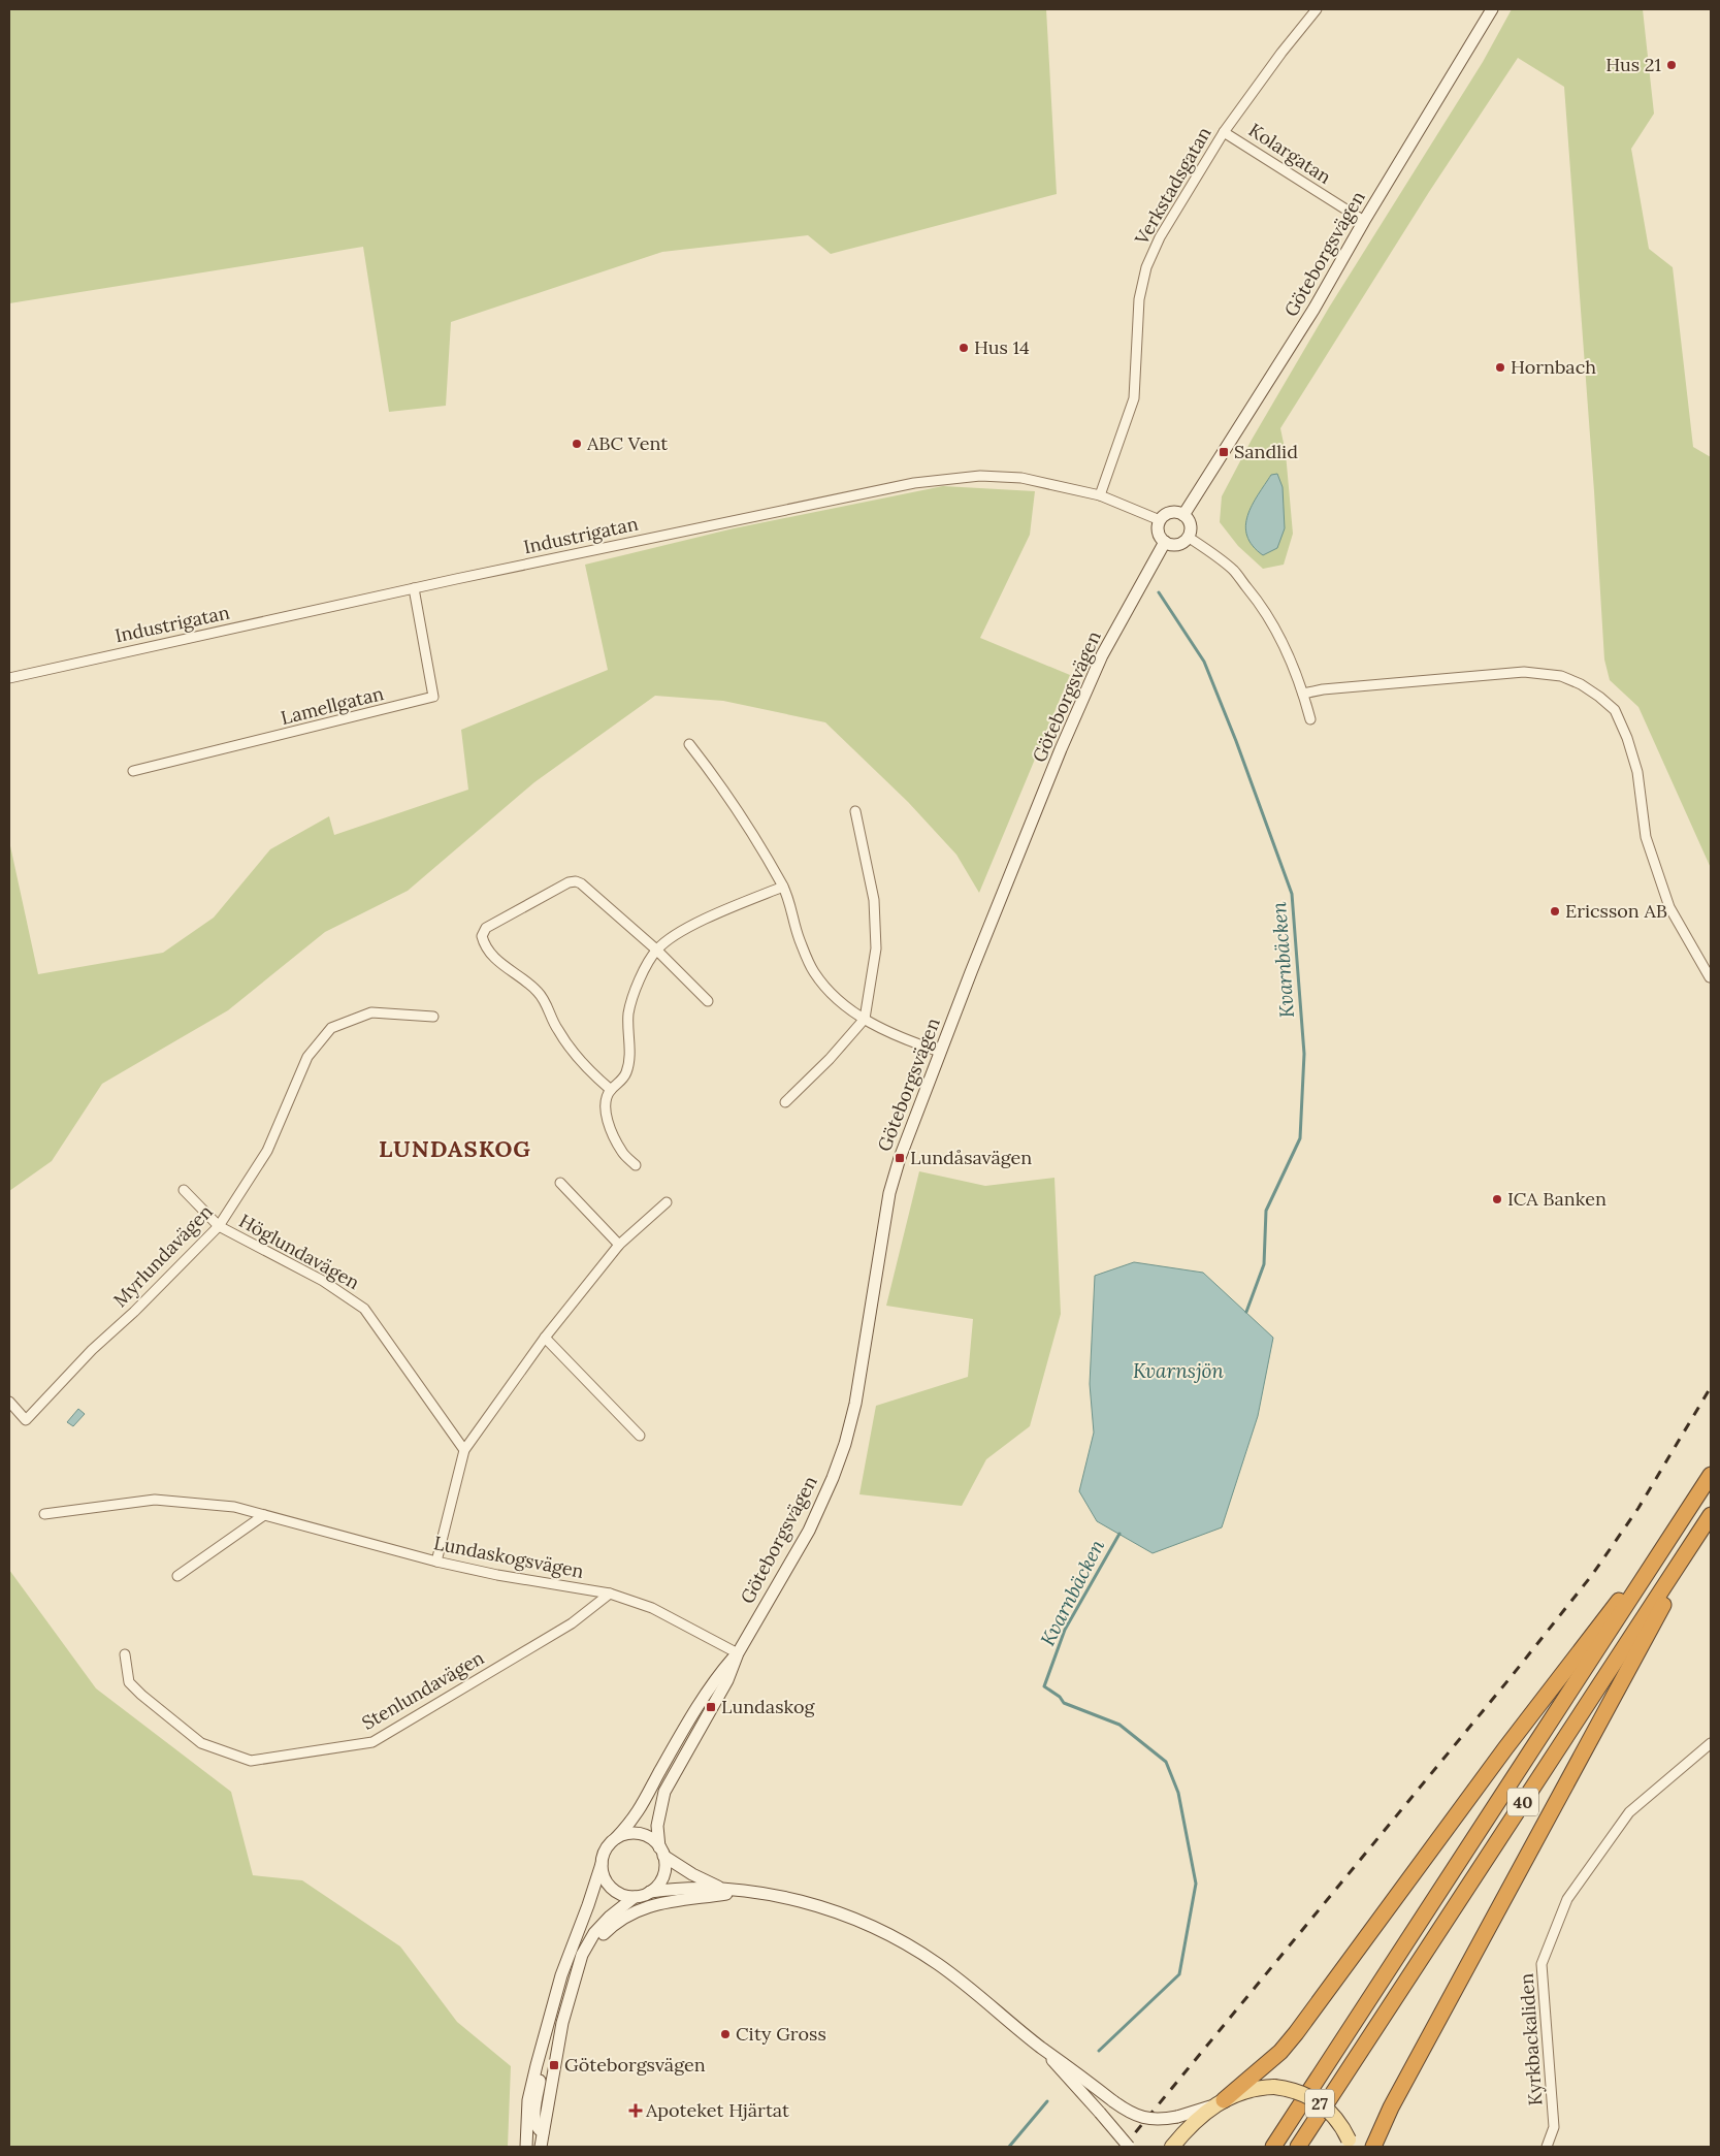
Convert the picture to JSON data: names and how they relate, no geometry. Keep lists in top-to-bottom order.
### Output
{
  "streets": {
    "highway": ["40"],
    "main road": ["27"],
    "street": [
      "Kolargatan",
      "Verkstadsgatan",
      "Göteborgsvägen",
      "Industrigatan",
      "Lamellgatan",
      "Höglundavägen",
      "Myrlundavägen",
      "Lundaskogsvägen",
      "Stenlundavägen",
      "Kyrkbackaliden"
    ]
  },
  "crossings": [
    ["Kolargatan", "Verkstadsgatan"],
    ["Kolargatan", "Göteborgsvägen"],
    ["Verkstadsgatan", "Industrigatan"],
    ["Göteborgsvägen", "Industrigatan"],
    ["Göteborgsvägen", "Lundaskogsvägen"],
    ["Industrigatan", "Lamellgatan"],
    ["Höglundavägen", "Myrlundavägen"],
    ["Lundaskogsvägen", "Stenlundavägen"]
  ],
  "districts": ["LUNDASKOG"],
  "water": ["Kvarnbäcken", "Kvarnsjön"],
  "places": {
    "other": [
      "Hus 21",
      "Hus 14",
      "Hornbach",
      "ABC Vent",
      "Ericsson AB",
      "ICA Banken",
      "City Gross"
    ],
    "transit": [
      "Sandlid",
      "Lundåsavägen",
      "Lundaskog",
      "Göteborgsvägen"
    ],
    "health": ["Apoteket Hjärtat"]
  }
}
